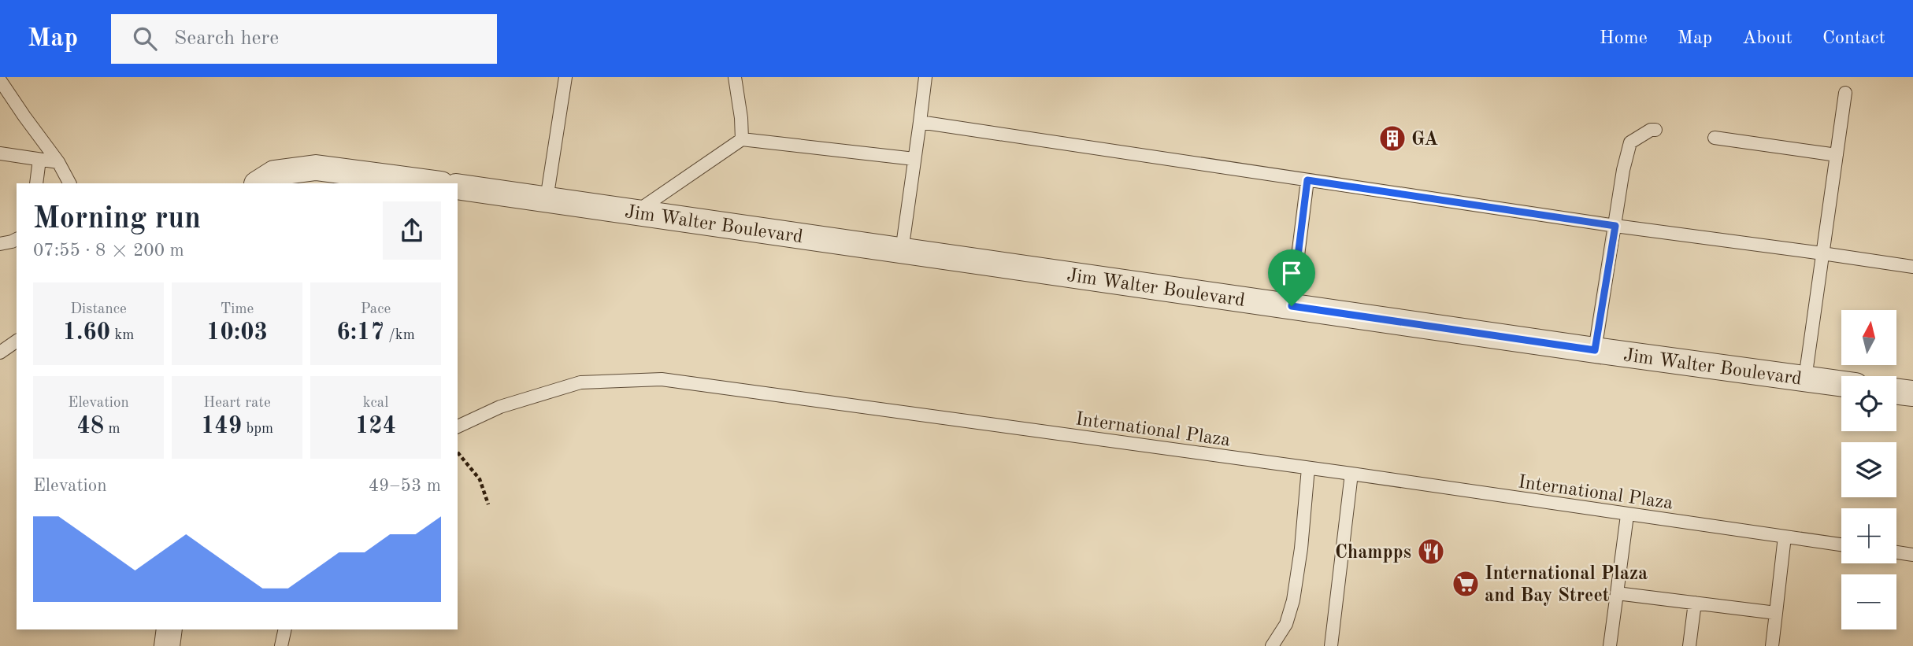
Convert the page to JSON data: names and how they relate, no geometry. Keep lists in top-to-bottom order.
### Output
{
  "streets": {
    "street": ["Jim Walter Boulevard"],
    "lane": ["International Plaza"]
  },
  "places": {
    "building": ["GA"],
    "restaurant": ["Champps"],
    "supermarket": ["International Plaza and Bay Street"]
  },
  "north": "top",
  "page": {
    "header": "Map",
    "search": "Search here",
    "nav": [
      "Home",
      "Map",
      "About",
      "Contact"
    ],
    "heading": ["Morning run", "07:55 · 8 × 200 m"],
    "stats": [
      ["Distance", "1.60 km"],
      ["Time", "10:03"],
      ["Pace", "6:17 /km"],
      ["Elevation", "48 m"],
      ["Heart rate", "149 bpm"],
      ["kcal", "124"]
    ],
    "map_buttons": ["+", "−"],
    "chart": ["Elevation", "49–53 m"]
  }
}
